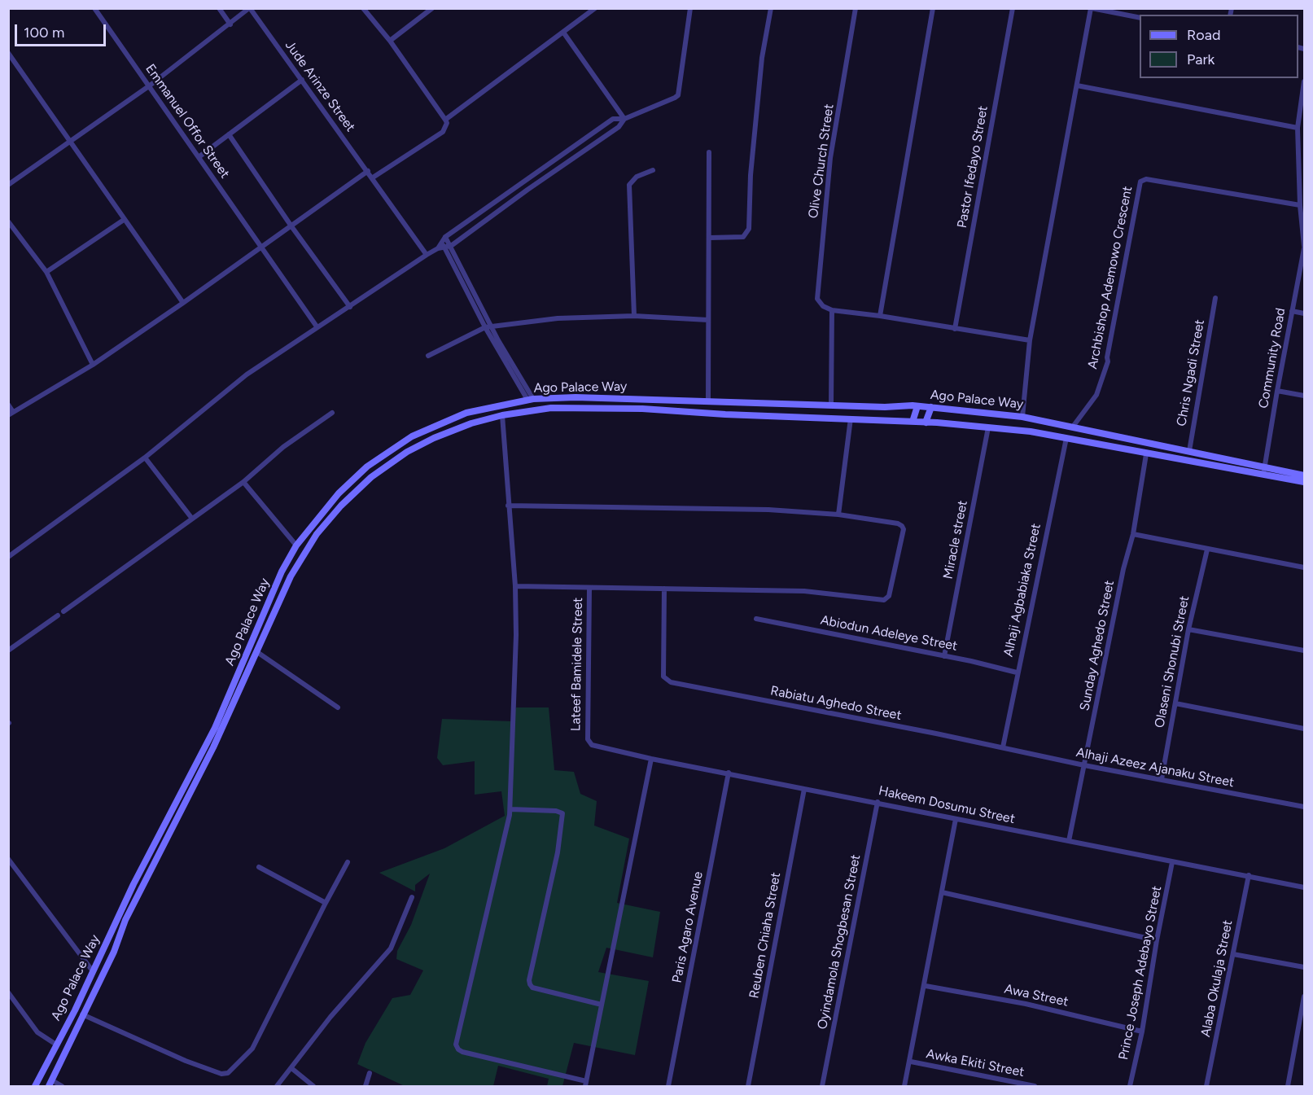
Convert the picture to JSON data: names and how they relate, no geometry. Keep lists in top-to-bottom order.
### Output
{
  "streets": {
    "main road": ["Ago Palace Way"],
    "street": [
      "Jude Arinze Street",
      "Emmanuel Offor Street",
      "Olive Church Street",
      "Pastor Ifedayo Street",
      "Archbishop Ademowo Crescent",
      "Community Road",
      "Chris Ngadi Street",
      "Miracle street",
      "Alhaji Agbabiaka Street",
      "Abiodun Adeleye Street",
      "Sunday Aghedo Street",
      "Olaseni Shonubi Street",
      "Lateef Bamidele Street",
      "Rabiatu Aghedo Street",
      "Alhaji Azeez Ajanaku Street",
      "Hakeem Dosumu Street",
      "Paris Agaro Avenue",
      "Reuben Chiaha Street",
      "Oyindamola Shogbesan Street",
      "Prince Joseph Adebayo Street",
      "Alaba Okulaja Street",
      "Awa Street",
      "Awka Ekiti Street"
    ]
  },
  "crossings": [
    ["Archbishop Ademowo Crescent", "Community Road"],
    ["Archbishop Ademowo Crescent", "Ago Palace Way"],
    ["Community Road", "Ago Palace Way"],
    ["Chris Ngadi Street", "Ago Palace Way"],
    ["Ago Palace Way", "Miracle street"],
    ["Ago Palace Way", "Alhaji Agbabiaka Street"],
    ["Ago Palace Way", "Sunday Aghedo Street"],
    ["Miracle street", "Abiodun Adeleye Street"],
    ["Alhaji Agbabiaka Street", "Abiodun Adeleye Street"],
    ["Alhaji Agbabiaka Street", "Rabiatu Aghedo Street"],
    ["Alhaji Agbabiaka Street", "Alhaji Azeez Ajanaku Street"],
    ["Sunday Aghedo Street", "Alhaji Azeez Ajanaku Street"],
    ["Sunday Aghedo Street", "Hakeem Dosumu Street"],
    ["Olaseni Shonubi Street", "Alhaji Azeez Ajanaku Street"],
    ["Lateef Bamidele Street", "Hakeem Dosumu Street"],
    ["Rabiatu Aghedo Street", "Alhaji Azeez Ajanaku Street"],
    ["Hakeem Dosumu Street", "Paris Agaro Avenue"],
    ["Hakeem Dosumu Street", "Reuben Chiaha Street"],
    ["Hakeem Dosumu Street", "Oyindamola Shogbesan Street"],
    ["Hakeem Dosumu Street", "Prince Joseph Adebayo Street"],
    ["Hakeem Dosumu Street", "Alaba Okulaja Street"],
    ["Prince Joseph Adebayo Street", "Awa Street"]
  ],
  "legend": ["Road", "Park"],
  "scale_bar": "100 m"
}
